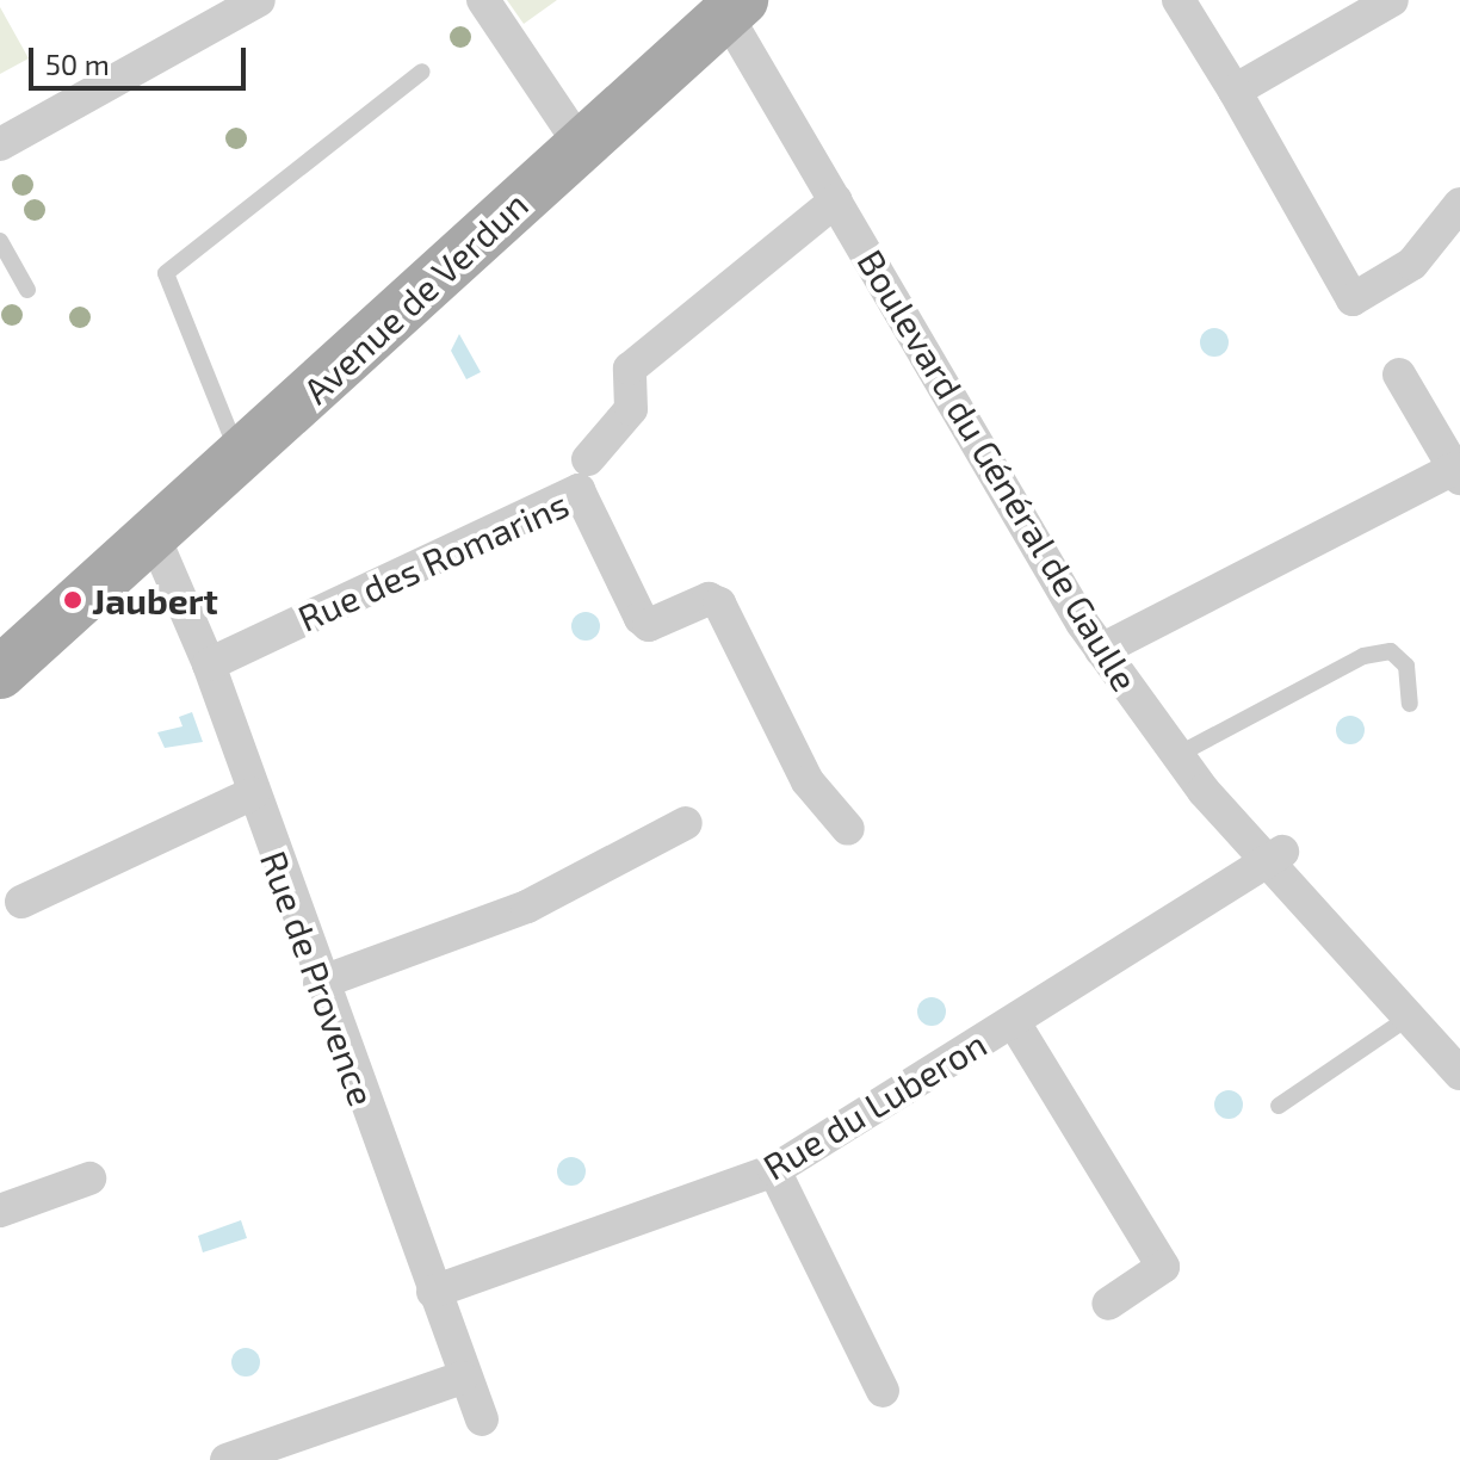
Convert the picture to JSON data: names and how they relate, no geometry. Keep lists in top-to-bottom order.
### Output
{
  "streets": {
    "main road": ["Avenue de Verdun"],
    "street": [
      "Boulevard du Général de Gaulle",
      "Rue des Romarins",
      "Rue de Provence",
      "Rue du Luberon"
    ]
  },
  "crossings": [
    ["Avenue de Verdun", "Boulevard du Général de Gaulle"],
    ["Avenue de Verdun", "Rue de Provence"],
    ["Boulevard du Général de Gaulle", "Rue du Luberon"],
    ["Rue des Romarins", "Rue de Provence"],
    ["Rue de Provence", "Rue du Luberon"]
  ],
  "places": ["Jaubert"],
  "scale_bar": "50 m"
}
